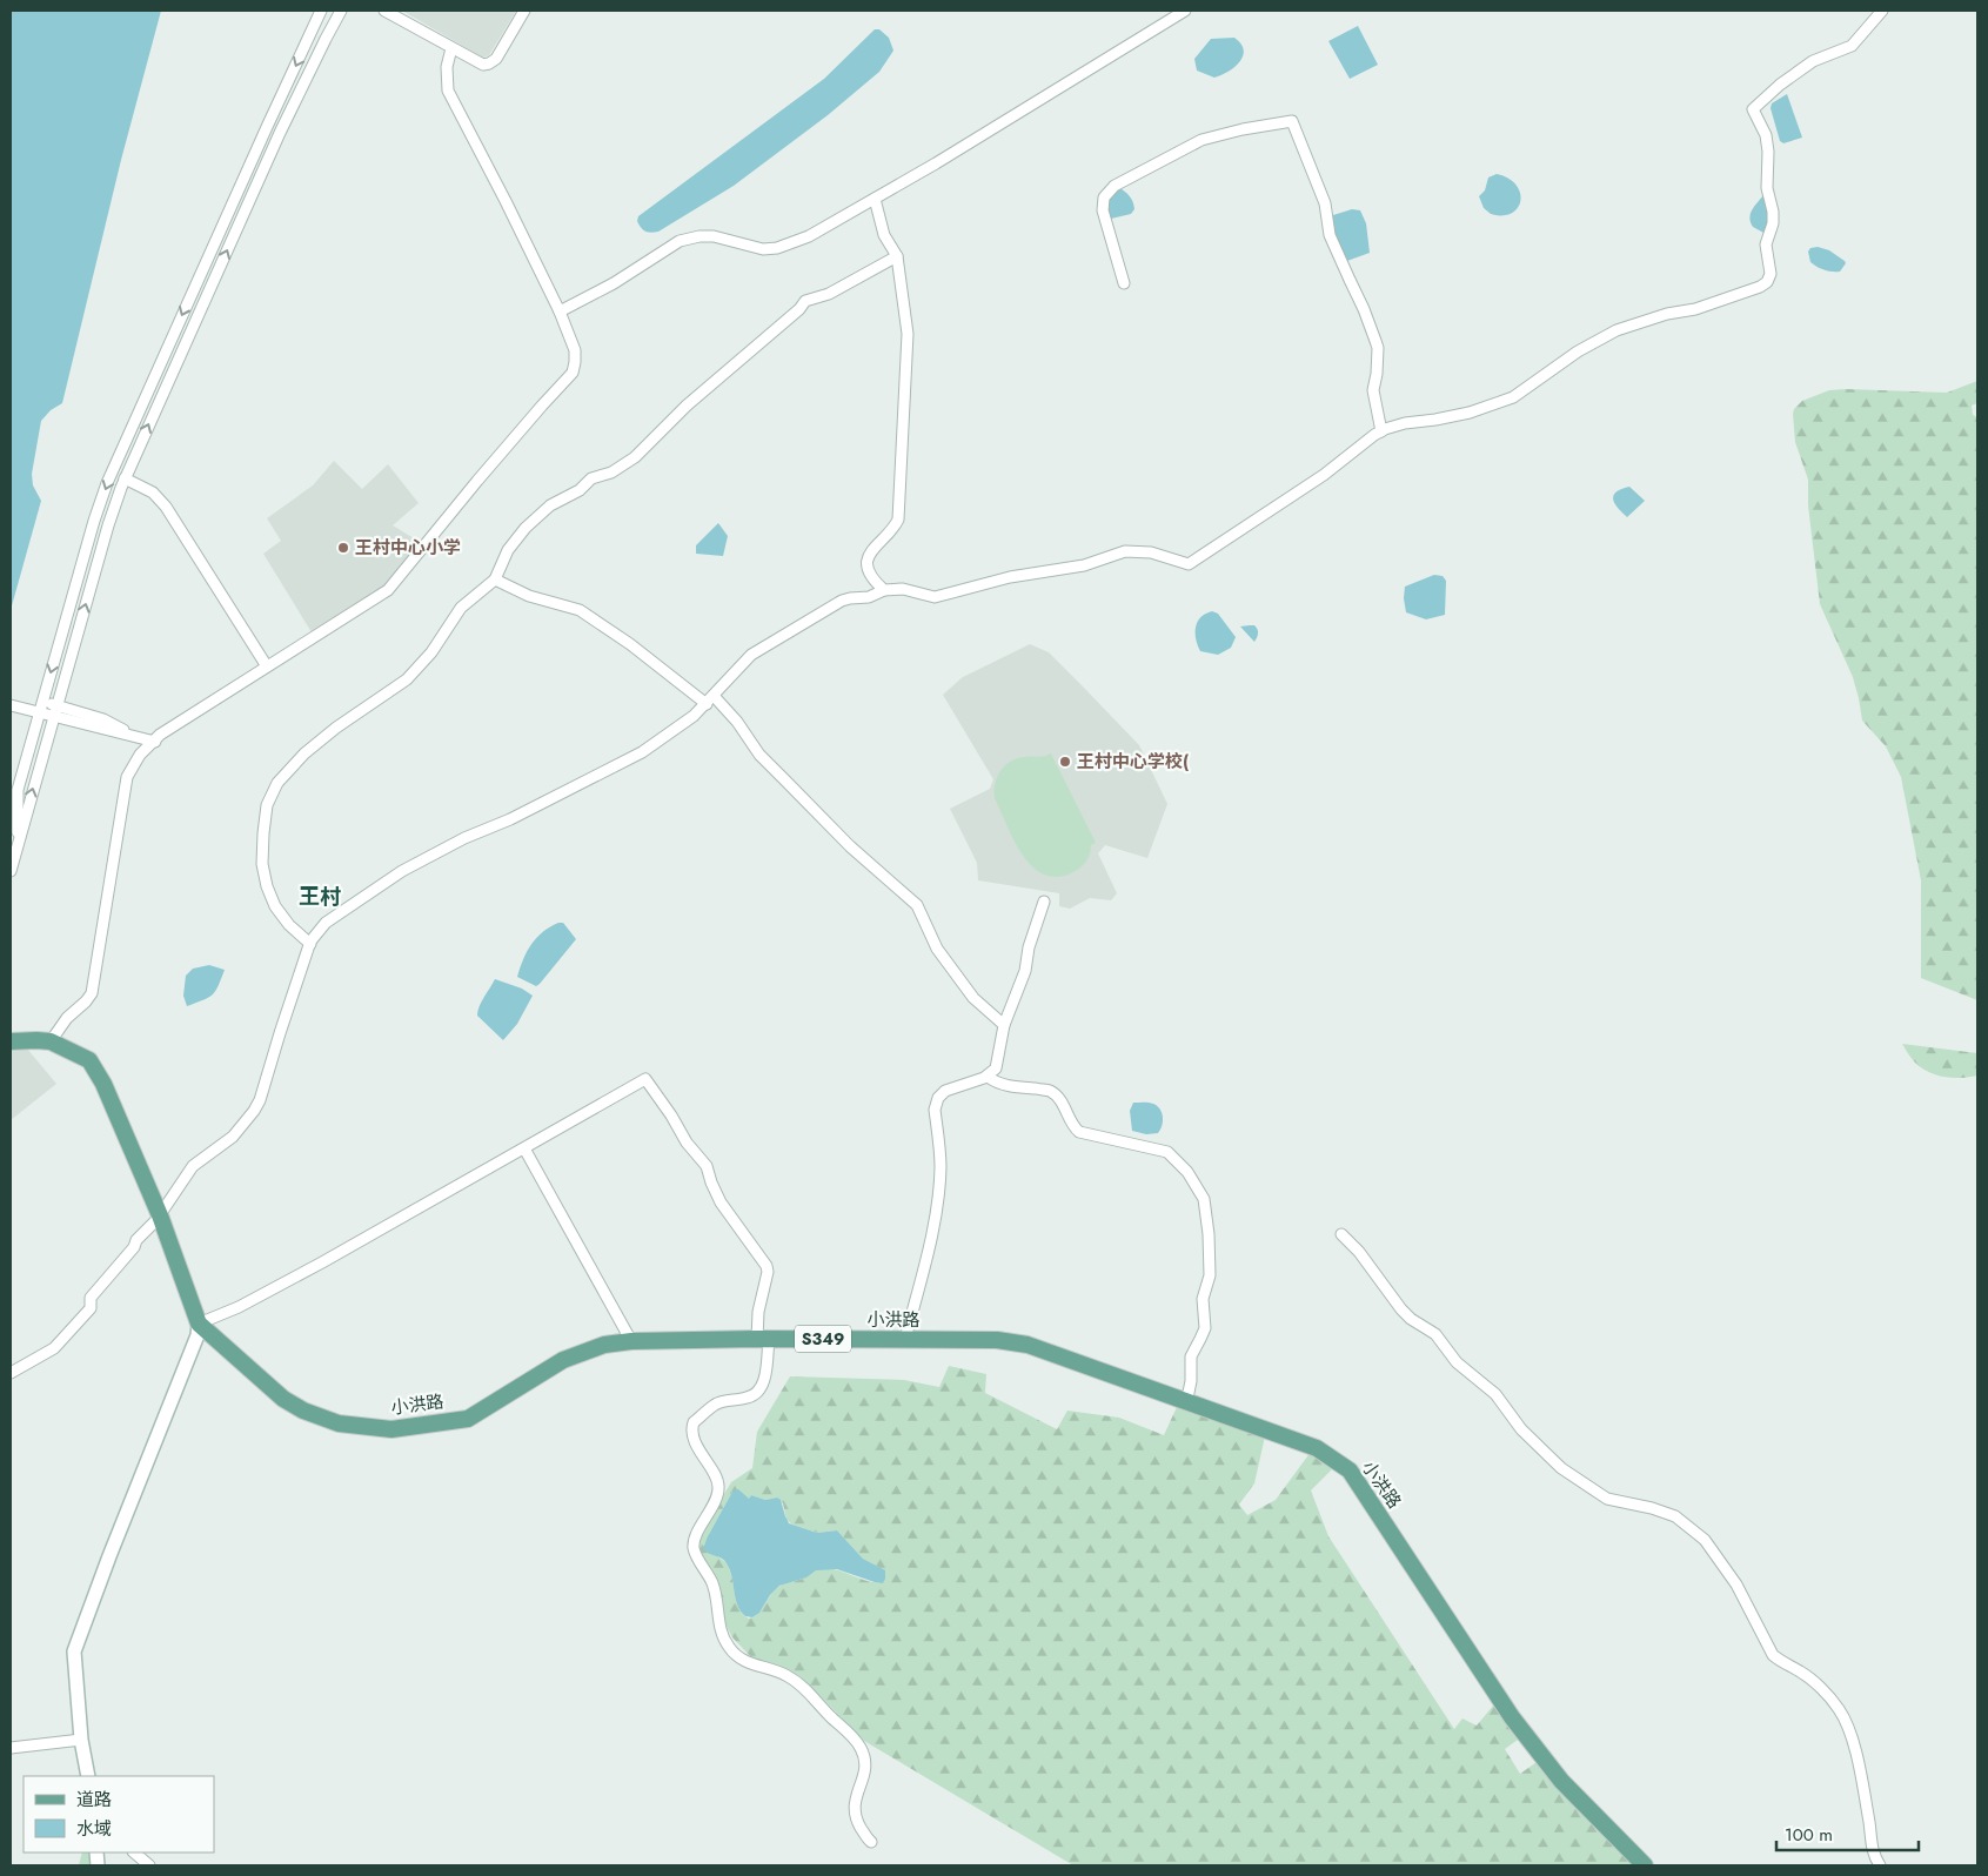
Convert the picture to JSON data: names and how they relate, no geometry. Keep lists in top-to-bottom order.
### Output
{
  "streets": {
    "main road": ["小洪路", "S349"]
  },
  "districts": ["王村"],
  "places": ["王村中心小学", "王村中心学校("],
  "legend": ["道路", "水域"],
  "scale_bar": "100 m"
}
